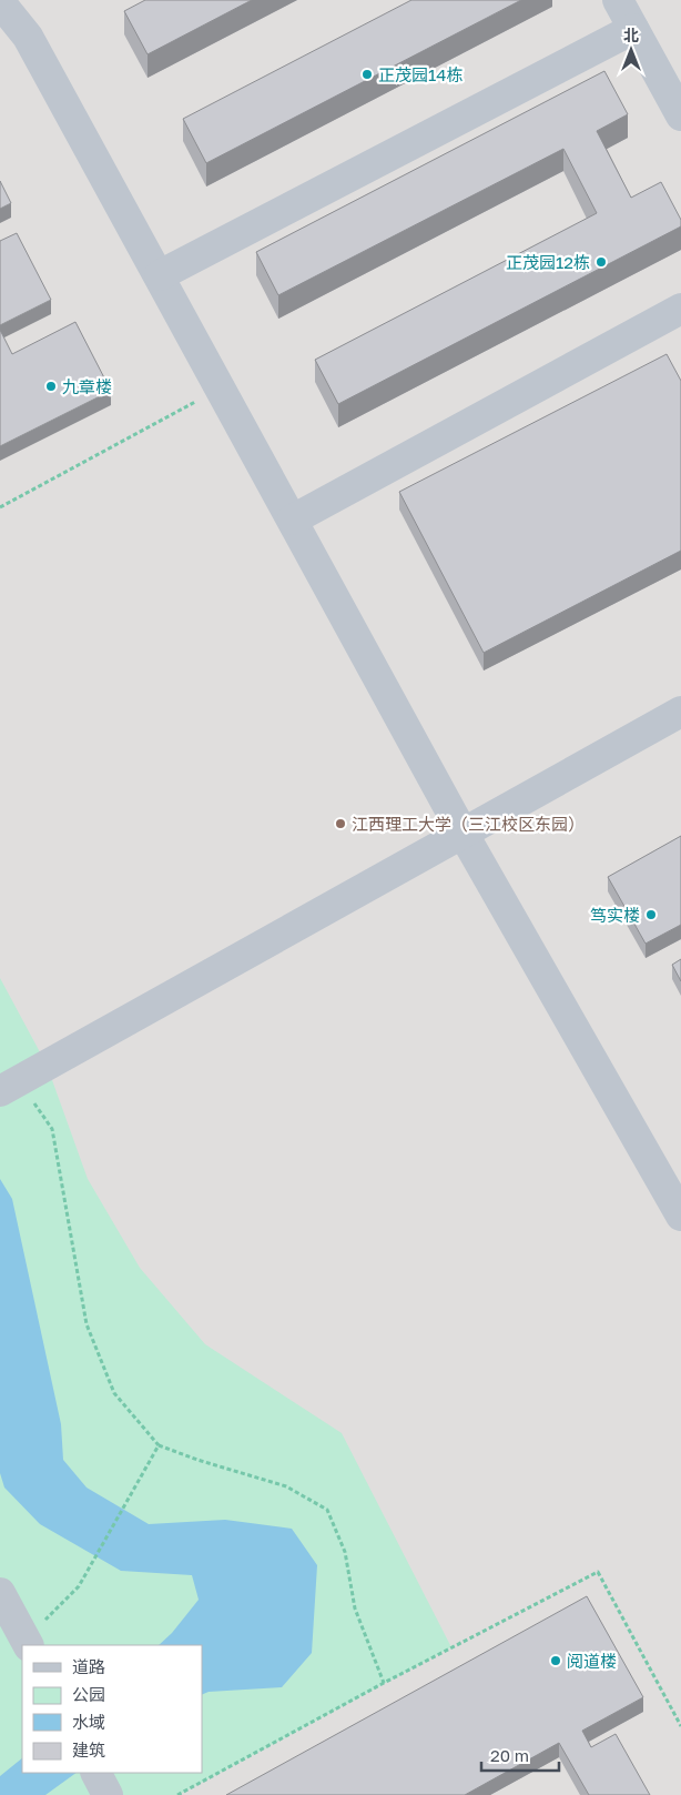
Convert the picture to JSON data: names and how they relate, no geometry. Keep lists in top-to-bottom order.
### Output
{
  "places": [
    "正茂园14栋",
    "正茂园12栋",
    "九章楼",
    "江西理工大学（三江校区东园）",
    "笃实楼",
    "阅道楼"
  ],
  "legend": [
    "道路",
    "公园",
    "水域",
    "建筑"
  ],
  "scale_bar": "20 m",
  "north": "top"
}
